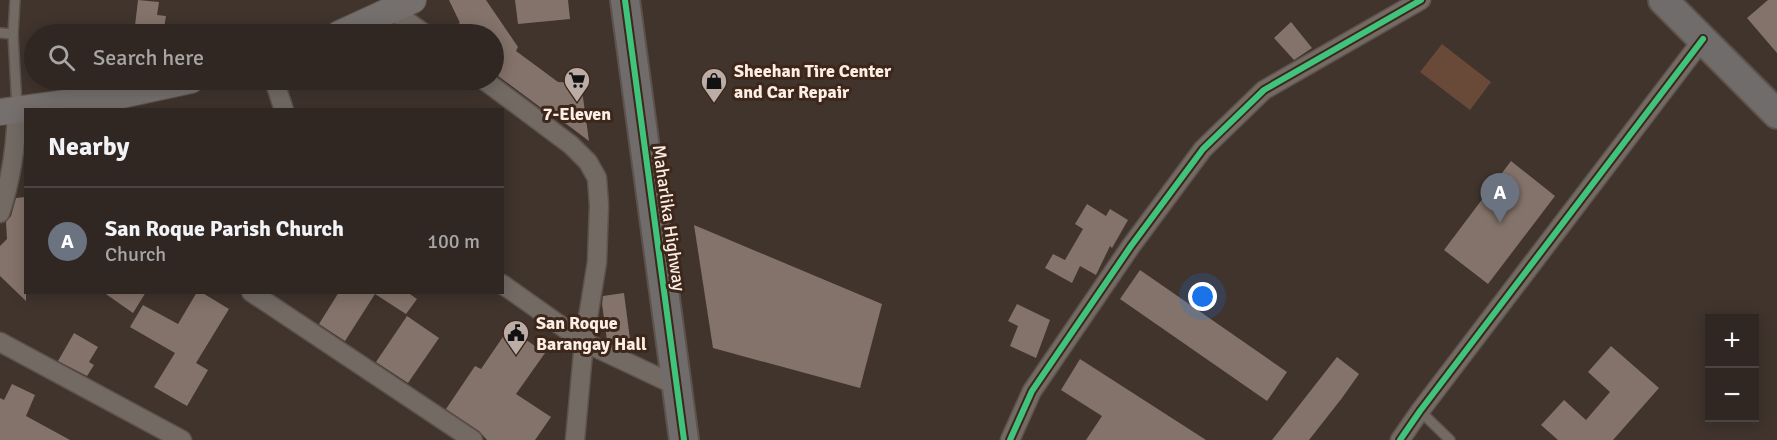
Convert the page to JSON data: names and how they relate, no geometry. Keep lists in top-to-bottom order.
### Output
{
  "streets": {
    "main road": ["Maharlika Highway"]
  },
  "places": {
    "supermarket": ["7-Eleven"],
    "shop": ["Sheehan Tire Center and Car Repair"],
    "public building": ["San Roque Barangay Hall"]
  },
  "page": {
    "search": "Search here",
    "heading": "Nearby",
    "pins": "A",
    "list": [
      {
        "mark": "A",
        "name": "San Roque Parish Church",
        "note": "Church",
        "value": "100 m"
      }
    ],
    "map_buttons": ["+", "−"]
  }
}
